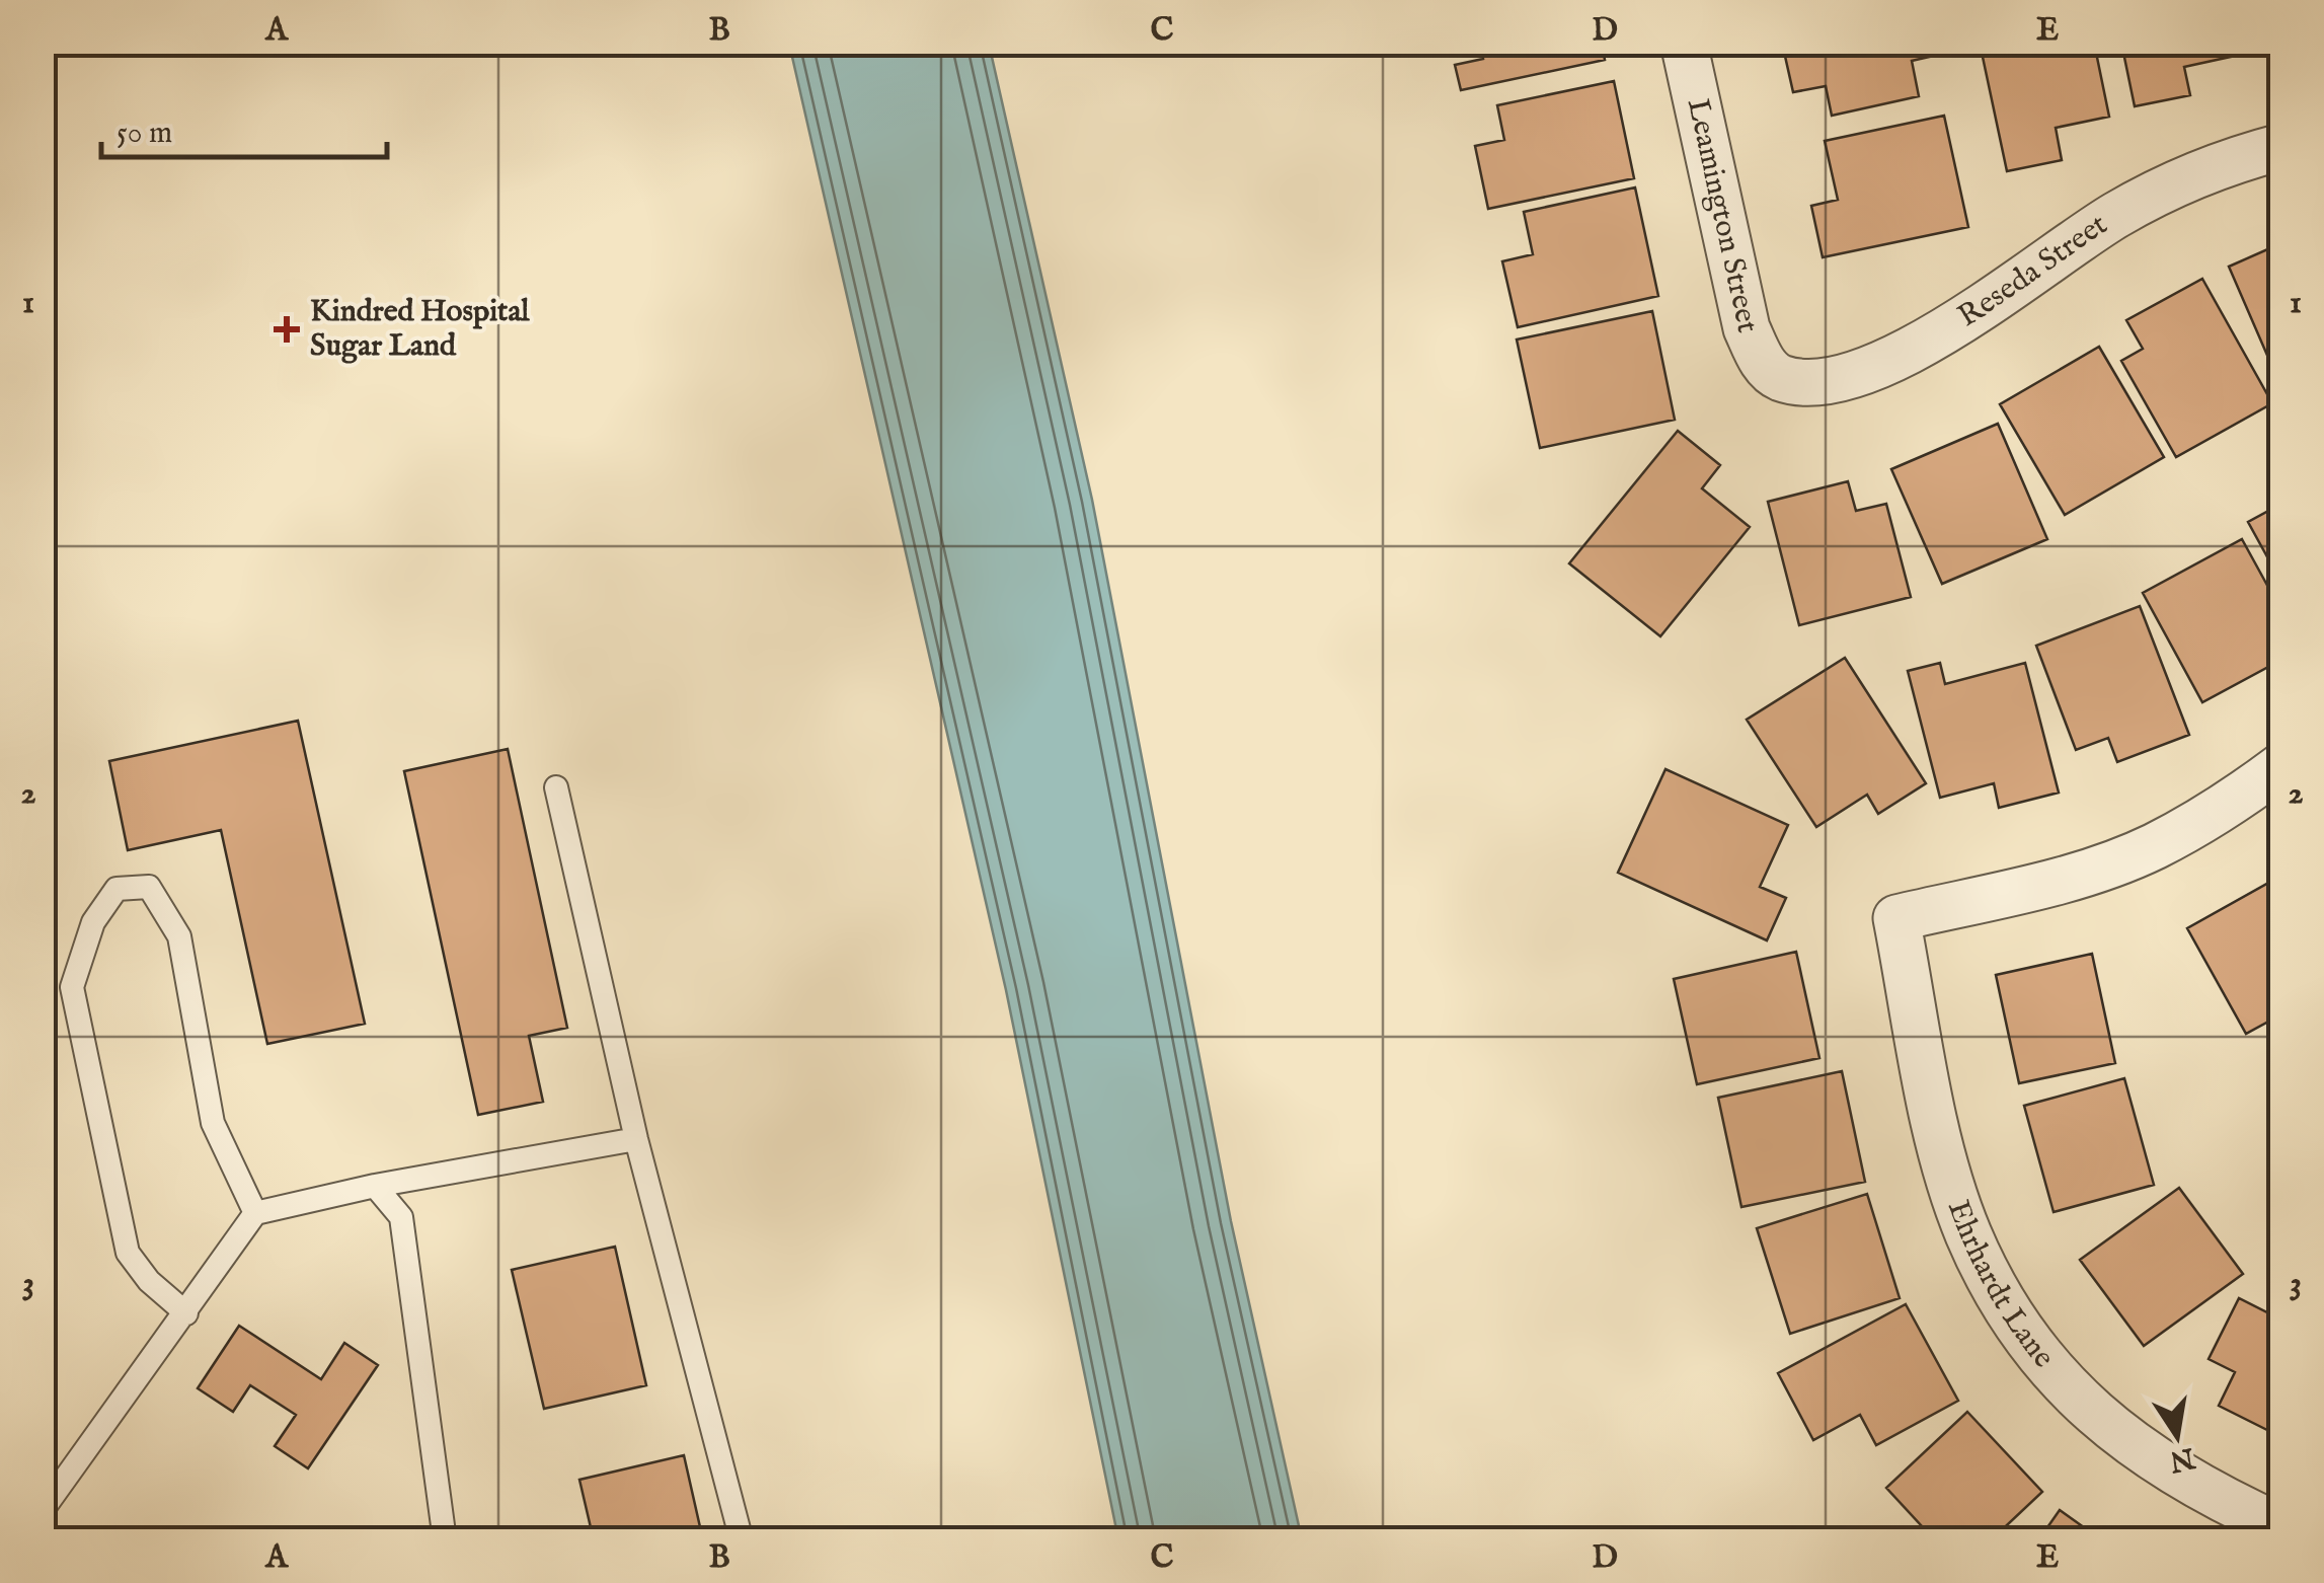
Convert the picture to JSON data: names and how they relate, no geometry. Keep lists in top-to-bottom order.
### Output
{
  "streets": {
    "street": ["Leamington Street", "Reseda Street", "Ehrhardt Lane"]
  },
  "crossings": [
    ["Leamington Street", "Reseda Street"]
  ],
  "places": {
    "health": ["Kindred Hospital Sugar Land"]
  },
  "scale_bar": "50 m",
  "north": "bottom",
  "grid": {
    "columns": [
      "A",
      "B",
      "C",
      "D",
      "E"
    ],
    "rows": ["1", "2", "3"]
  }
}
